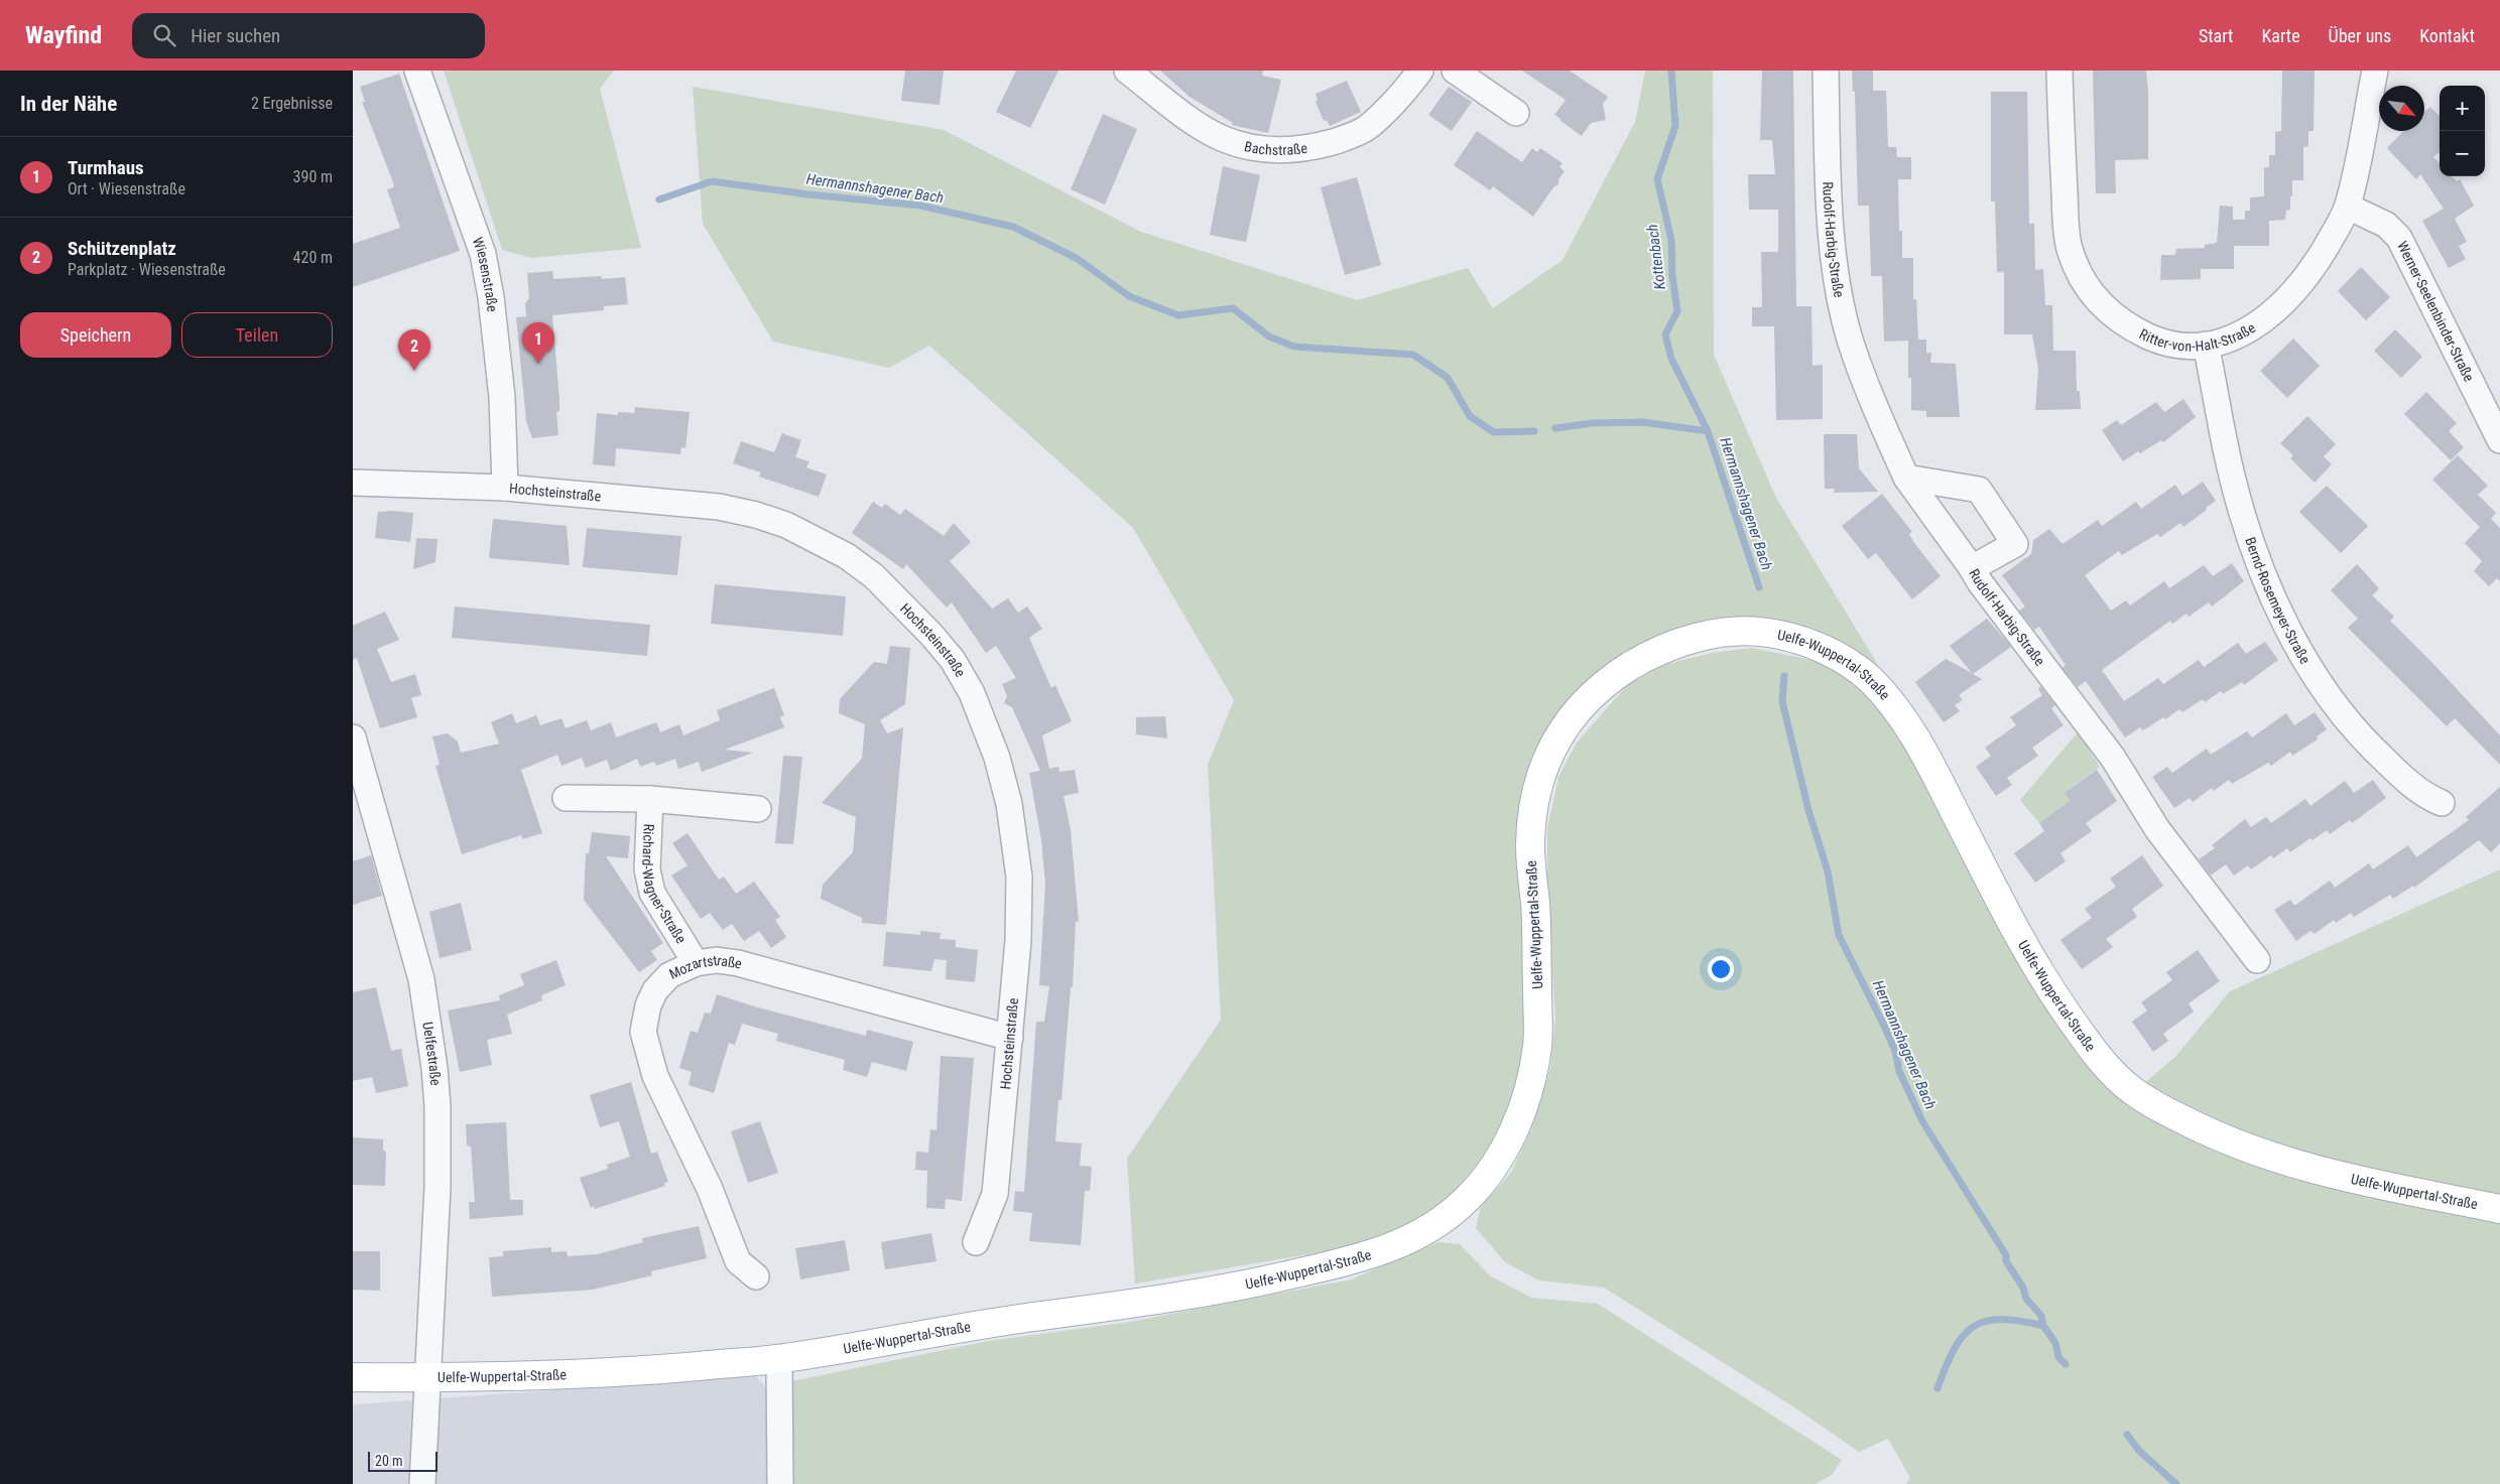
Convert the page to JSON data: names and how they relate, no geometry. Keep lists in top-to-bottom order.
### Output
{
  "streets": {
    "main road": ["Uelfe-Wuppertal-Straße"],
    "street": [
      "Bachstraße",
      "Rudolf-Harbig-Straße",
      "Wiesenstraße",
      "Werner-Seelenbinder-Straße",
      "Ritter-von-Halt-Straße",
      "Hochsteinstraße",
      "Bernd-Rosemeyer-Straße",
      "Richard-Wagner-Straße",
      "Mozartstraße",
      "Uelfestraße"
    ]
  },
  "crossings": [
    ["Wiesenstraße", "Hochsteinstraße"],
    ["Werner-Seelenbinder-Straße", "Ritter-von-Halt-Straße"],
    ["Ritter-von-Halt-Straße", "Bernd-Rosemeyer-Straße"],
    ["Hochsteinstraße", "Mozartstraße"],
    ["Uelfe-Wuppertal-Straße", "Uelfestraße"],
    ["Richard-Wagner-Straße", "Mozartstraße"]
  ],
  "water": ["Hermannshagener Bach", "Kottenbach"],
  "scale_bar": "20 m",
  "north": "bottom right",
  "page": {
    "header": "Wayfind",
    "search": "Hier suchen",
    "nav": [
      "Start",
      "Karte",
      "Über uns",
      "Kontakt"
    ],
    "heading": ["In der Nähe", "2 Ergebnisse"],
    "map_buttons": ["+", "−"],
    "list": [
      {
        "mark": "1",
        "name": "Turmhaus",
        "note": "Ort · Wiesenstraße",
        "value": "390 m"
      },
      {
        "mark": "2",
        "name": "Schützenplatz",
        "note": "Parkplatz · Wiesenstraße",
        "value": "420 m"
      }
    ],
    "buttons": ["Speichern", "Teilen"],
    "pins": ["1", "2"],
    "scale": "20 m"
  }
}
